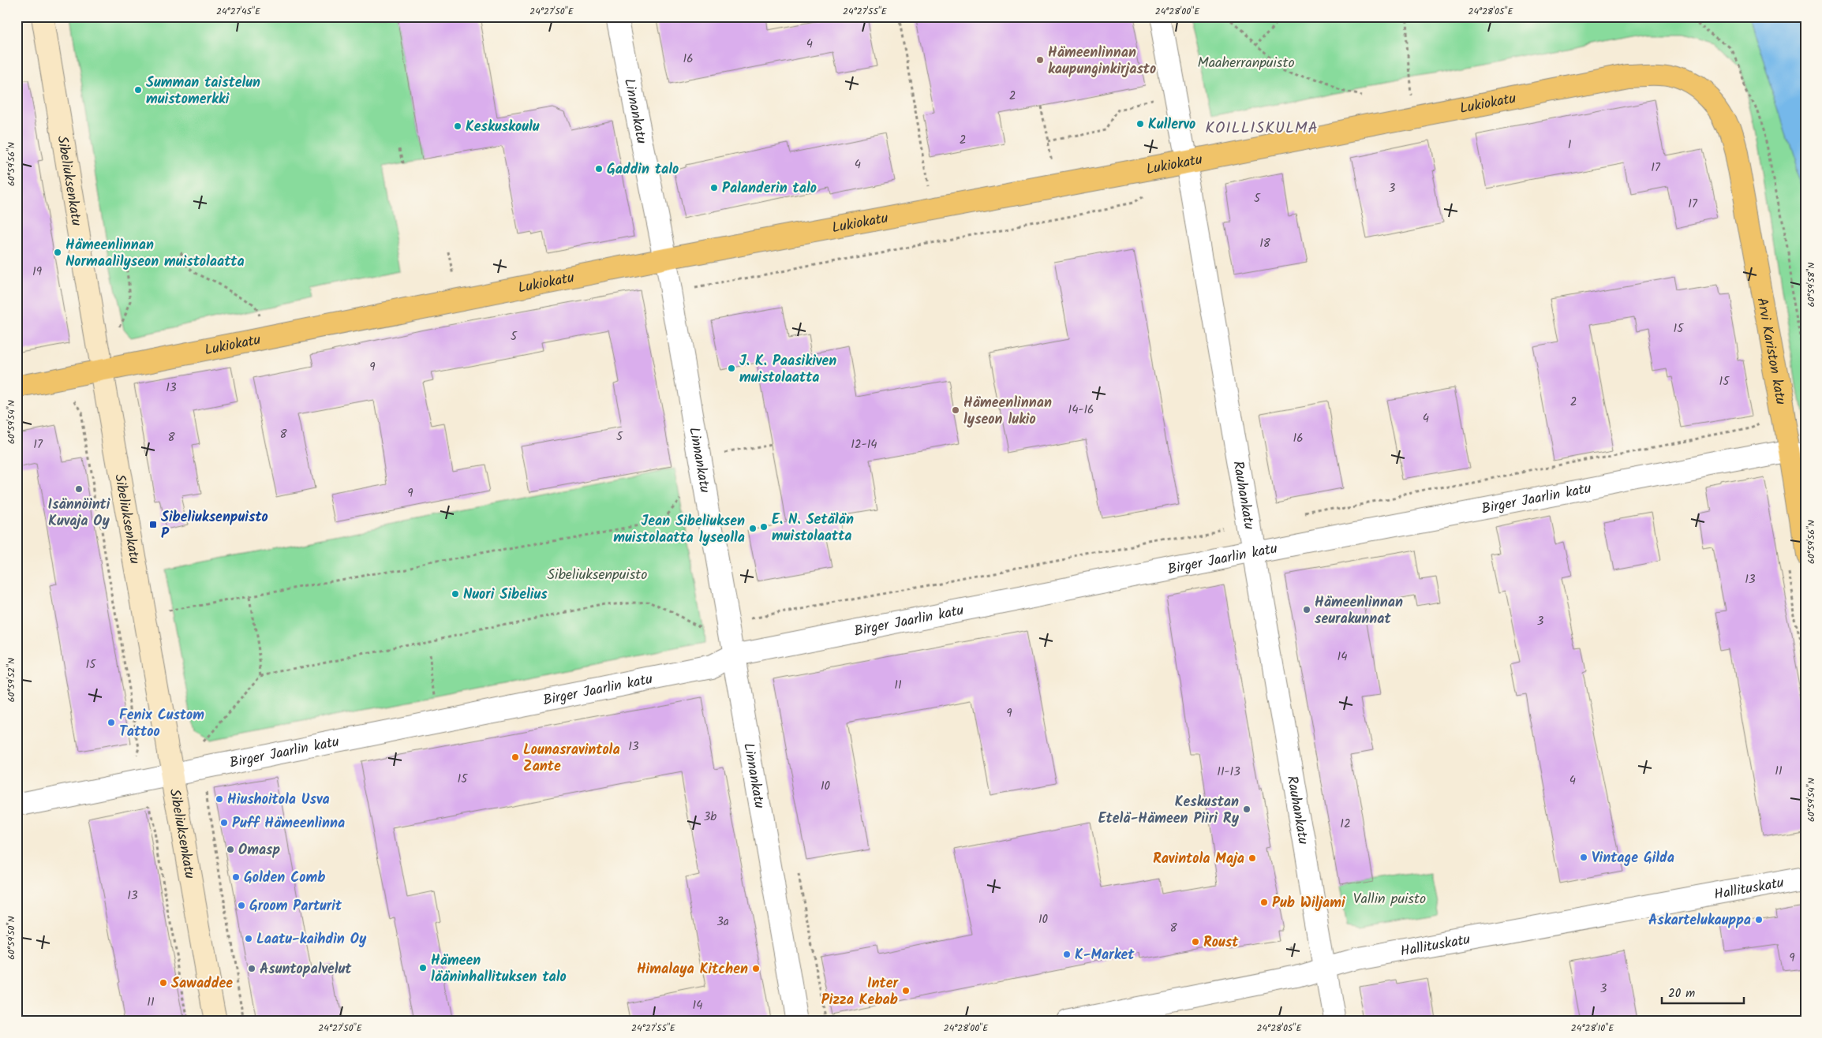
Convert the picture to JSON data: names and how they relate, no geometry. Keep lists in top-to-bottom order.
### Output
{
  "streets": {
    "main road": ["Lukiokatu", "Arvi Kariston katu"],
    "street": [
      "Linnankatu",
      "Sibeliuksenkatu",
      "Rauhankatu",
      "Birger Jaarlin katu",
      "Hallituskatu"
    ]
  },
  "crossings": [
    ["Lukiokatu", "Linnankatu"],
    ["Lukiokatu", "Sibeliuksenkatu"],
    ["Lukiokatu", "Arvi Kariston katu"],
    ["Lukiokatu", "Rauhankatu"],
    ["Linnankatu", "Birger Jaarlin katu"],
    ["Sibeliuksenkatu", "Birger Jaarlin katu"],
    ["Arvi Kariston katu", "Birger Jaarlin katu"],
    ["Rauhankatu", "Birger Jaarlin katu"],
    ["Rauhankatu", "Hallituskatu"]
  ],
  "districts": ["KOILLISKULMA"],
  "parks": ["Maaherranpuisto", "Sibeliuksenpuisto", "Vallin puisto"],
  "places": {
    "other": [
      "Hämeenlinnan kaupunginkirjasto",
      "Summan taistelun muistomerkki",
      "Kullervo",
      "Keskuskoulu",
      "Gaddin talo",
      "Palanderin talo",
      "Hämeenlinnan Normaalilyseon muistolaatta",
      "J. K. Paasikiven muistolaatta",
      "Hämeenlinnan lyseon lukio",
      "Isännöinti Kuvaja Oy",
      "E. N. Setälän muistolaatta",
      "Jean Sibeliuksen muistolaatta lyseolla",
      "Nuori Sibelius",
      "Hämeenlinnan seurakunnat",
      "Fenix Custom Tattoo",
      "Lounasravintola Zante",
      "Hiushoitola Usva",
      "Keskustan Etelä-Hämeen Piiri Ry",
      "Puff Hämeenlinna",
      "Omasp",
      "Vintage Gilda",
      "Ravintola Maja",
      "Golden Comb",
      "Pub Wiljami",
      "Groom Parturit",
      "Askartelukauppa",
      "Laatu-kaihdin Oy",
      "Roust",
      "K-Market",
      "Hämeen lääninhallituksen talo",
      "Asuntopalvelut",
      "Himalaya Kitchen",
      "Sawaddee",
      "Inter Pizza Kebab"
    ],
    "transit": ["Sibeliuksenpuisto P"]
  },
  "house_numbers": [
    "4",
    "16",
    "2",
    "2",
    "1",
    "4",
    "17",
    "3",
    "5",
    "17",
    "18",
    "19",
    "15",
    "5",
    "9",
    "15",
    "13",
    "2",
    "14-16",
    "4",
    "8",
    "5",
    "8",
    "16",
    "17",
    "12-14",
    "9",
    "13",
    "3",
    "14",
    "15",
    "11",
    "9",
    "13",
    "11",
    "11-13",
    "15",
    "4",
    "10",
    "3b",
    "12",
    "13",
    "10",
    "3a",
    "8",
    "9",
    "3",
    "11",
    "14"
  ],
  "scale_bar": "20 m",
  "coordinates": [
    "24°27'45\"E",
    "24°27'50\"E",
    "24°27'55\"E",
    "24°28'00\"E",
    "24°28'05\"E",
    "60°59'56\"N",
    "60°59'58\"N",
    "60°59'54\"N",
    "60°59'52\"N",
    "60°59'50\"N",
    "24°28'10\"E"
  ]
}
